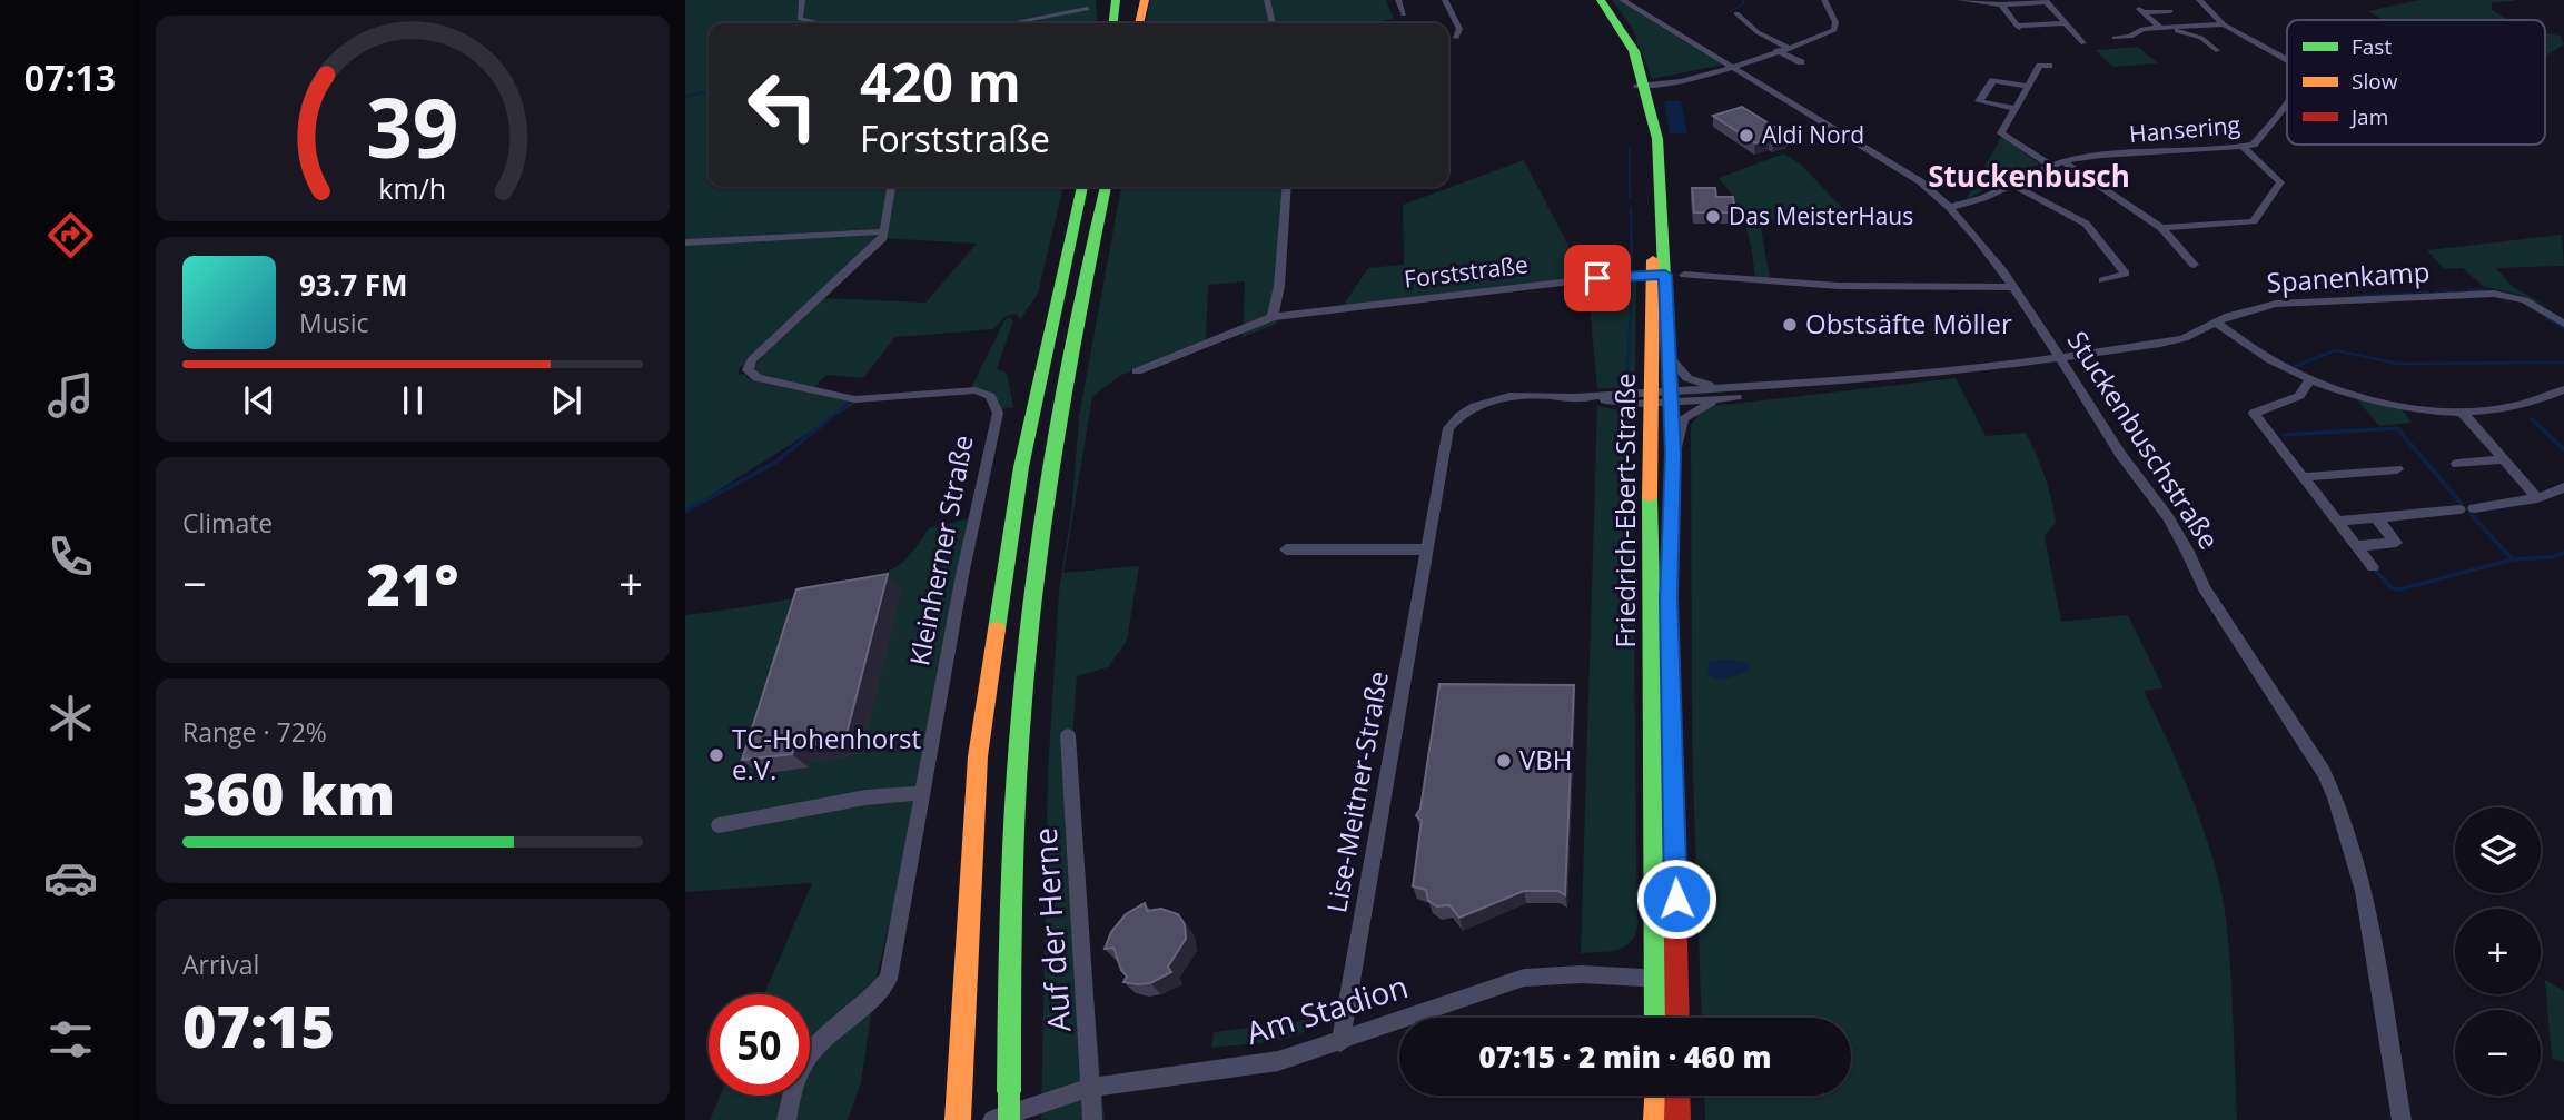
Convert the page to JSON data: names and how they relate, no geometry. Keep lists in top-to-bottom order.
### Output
{
  "streets": {
    "main road": ["Friedrich-Ebert-Straße"],
    "street": [
      "Hansering",
      "Forststraße",
      "Spanenkamp",
      "Stuckenbuschstraße",
      "Kleinherner Straße",
      "Lise-Meitner-Straße",
      "Auf der Herne",
      "Am Stadion"
    ]
  },
  "crossings": [
    ["Hansering", "Stuckenbuschstraße"],
    ["Forststraße", "Friedrich-Ebert-Straße"],
    ["Spanenkamp", "Stuckenbuschstraße"],
    ["Spanenkamp", "Friedrich-Ebert-Straße"],
    ["Spanenkamp", "Lise-Meitner-Straße"],
    ["Friedrich-Ebert-Straße", "Lise-Meitner-Straße"],
    ["Friedrich-Ebert-Straße", "Am Stadion"],
    ["Lise-Meitner-Straße", "Am Stadion"],
    ["Auf der Herne", "Am Stadion"]
  ],
  "districts": ["Stuckenbusch"],
  "places": [
    "Aldi Nord",
    "Das MeisterHaus",
    "Obstsäfte Möller",
    "TC-Hohenhorst e.V.",
    "VBH"
  ],
  "legend": ["Fast", "Slow", "Jam"],
  "page": {
    "tabs": "07:13",
    "turn": ["420 m", "Forststraße"],
    "song": ["93.7 FM", "Music"],
    "tile": [
      "Climate",
      ["Range · 72%", "360 km"],
      ["Arrival", "07:15"]
    ],
    "heat": ["−", "21°", "+"],
    "map_buttons": ["+", "−"],
    "limit": "50",
    "trip": "07:15 · 2 min · 460 m",
    "gauge": ["39", "km/h"]
  }
}
